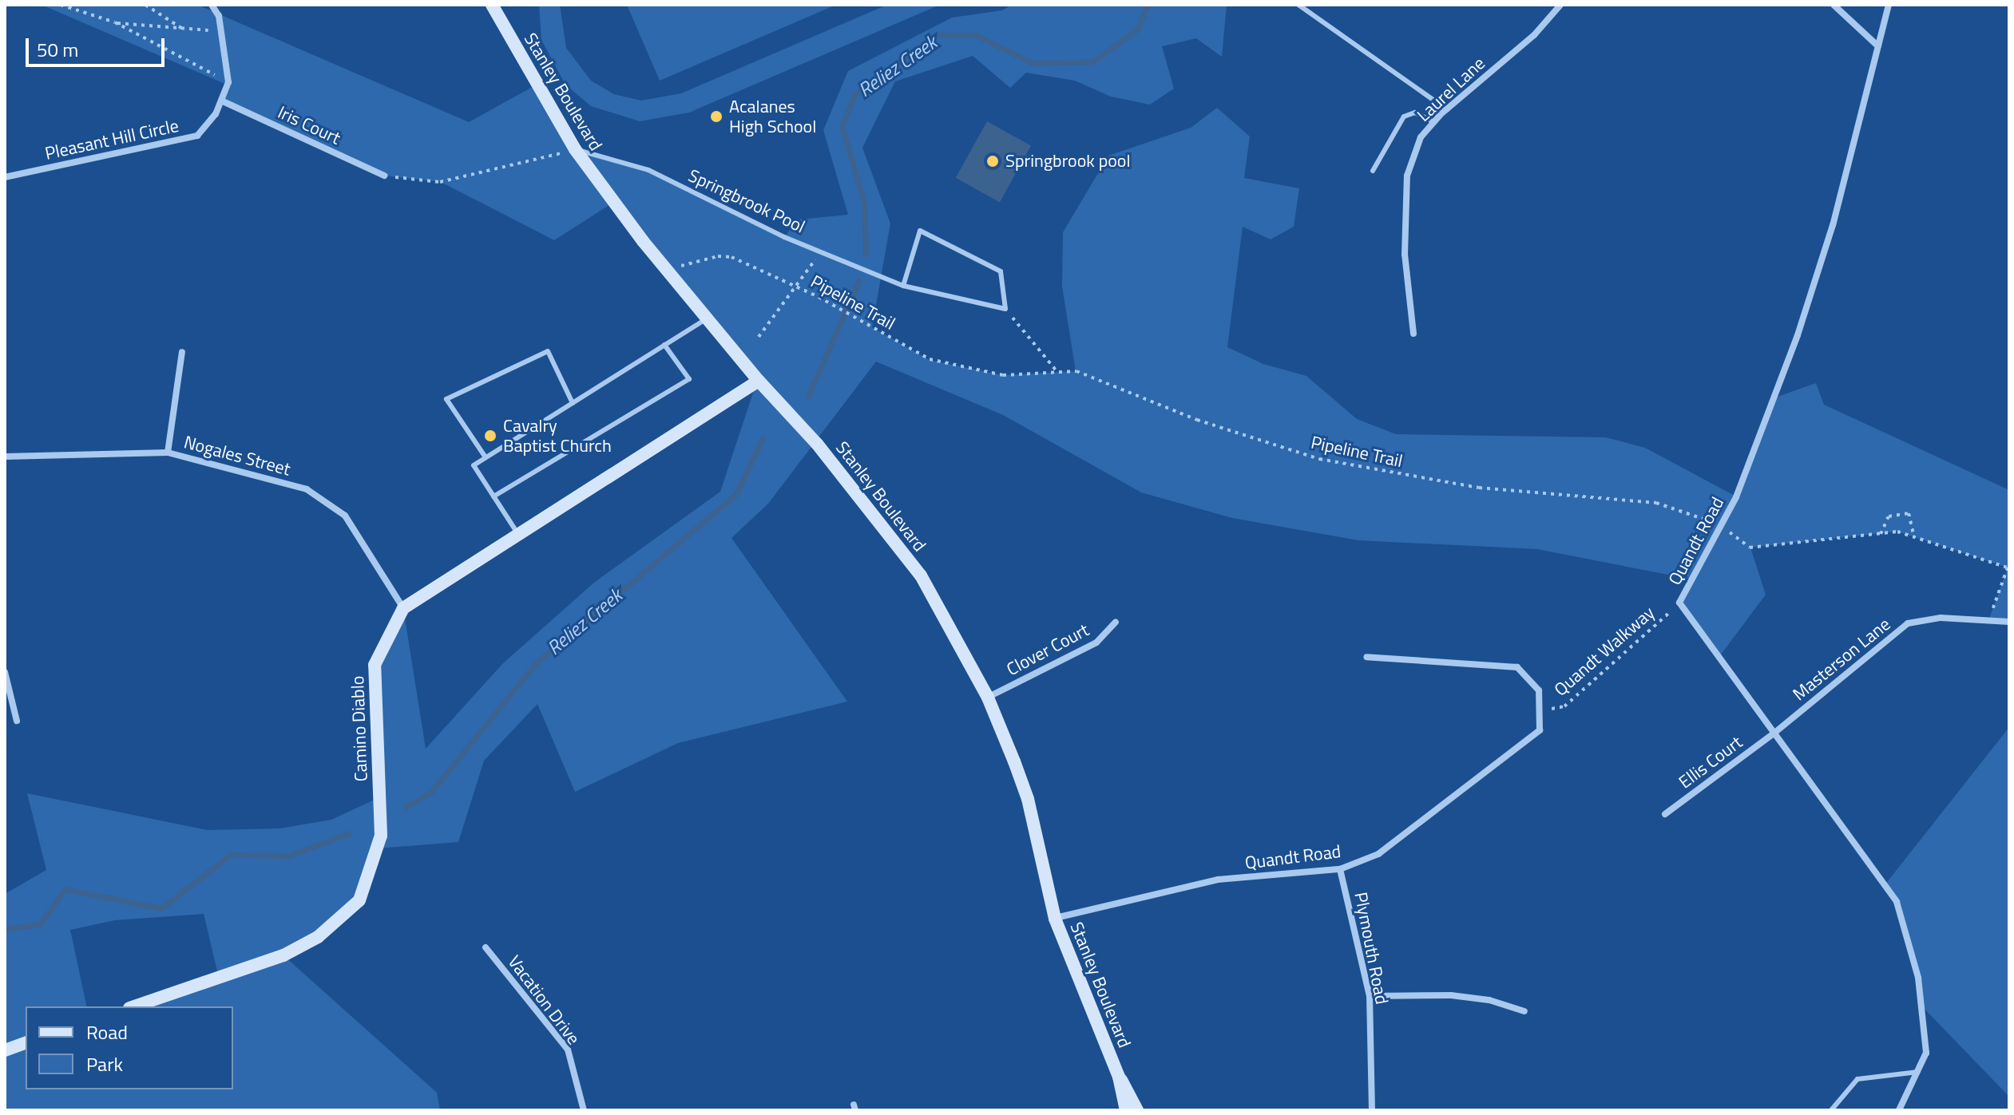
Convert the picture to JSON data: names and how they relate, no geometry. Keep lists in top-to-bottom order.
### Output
{
  "streets": {
    "street": [
      "Laurel Lane",
      "Stanley Boulevard",
      "Iris Court",
      "Pleasant Hill Circle",
      "Nogales Street",
      "Quandt Road",
      "Clover Court",
      "Masterson Lane",
      "Camino Diablo",
      "Ellis Court",
      "Plymouth Road",
      "Vacation Drive"
    ],
    "lane": ["Springbrook Pool"],
    "path": ["Pipeline Trail", "Quandt Walkway"]
  },
  "crossings": [
    ["Stanley Boulevard", "Springbrook Pool"],
    ["Stanley Boulevard", "Pipeline Trail"],
    ["Stanley Boulevard", "Quandt Road"],
    ["Stanley Boulevard", "Clover Court"],
    ["Iris Court", "Pleasant Hill Circle"],
    ["Pipeline Trail", "Quandt Road"],
    ["Pipeline Trail", "Masterson Lane"],
    ["Nogales Street", "Camino Diablo"],
    ["Quandt Road", "Quandt Walkway"],
    ["Quandt Road", "Masterson Lane"],
    ["Quandt Road", "Ellis Court"],
    ["Quandt Road", "Plymouth Road"],
    ["Masterson Lane", "Ellis Court"]
  ],
  "water": ["Reliez Creek"],
  "places": ["Acalanes High School", "Springbrook pool", "Cavalry Baptist Church"],
  "legend": ["Road", "Park"],
  "scale_bar": "50 m"
}
